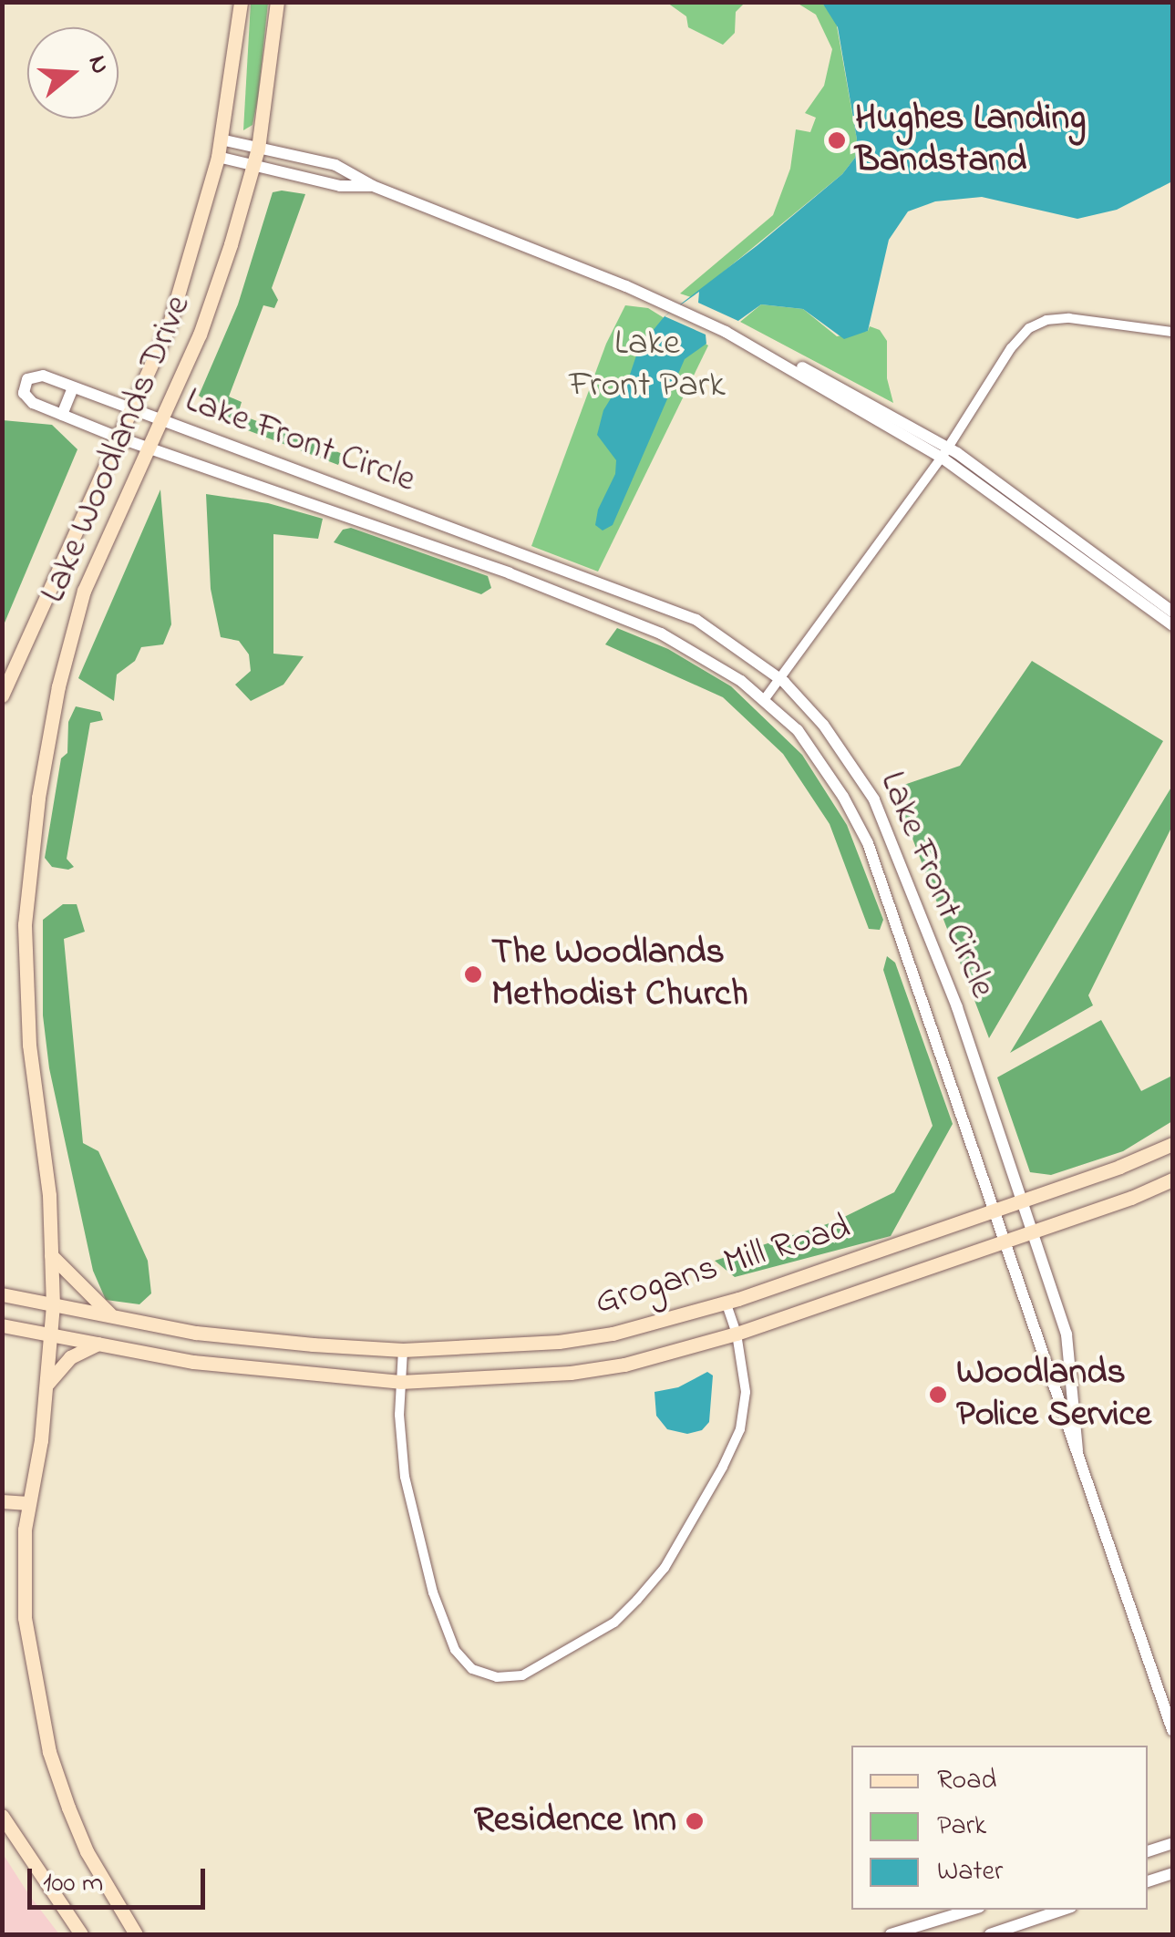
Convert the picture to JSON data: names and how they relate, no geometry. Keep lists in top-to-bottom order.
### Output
{
  "streets": {
    "main road": ["Lake Woodlands Drive", "Grogans Mill Road"],
    "street": ["Lake Front Circle"]
  },
  "crossings": [
    ["Lake Front Circle", "Lake Woodlands Drive"],
    ["Lake Front Circle", "Grogans Mill Road"],
    ["Lake Woodlands Drive", "Grogans Mill Road"]
  ],
  "parks": ["Lake Front Park"],
  "places": [
    "Hughes Landing Bandstand",
    "The Woodlands Methodist Church",
    "Woodlands Police Service",
    "Residence Inn"
  ],
  "legend": ["Road", "Park", "Water"],
  "scale_bar": "100 m",
  "north": "right"
}
